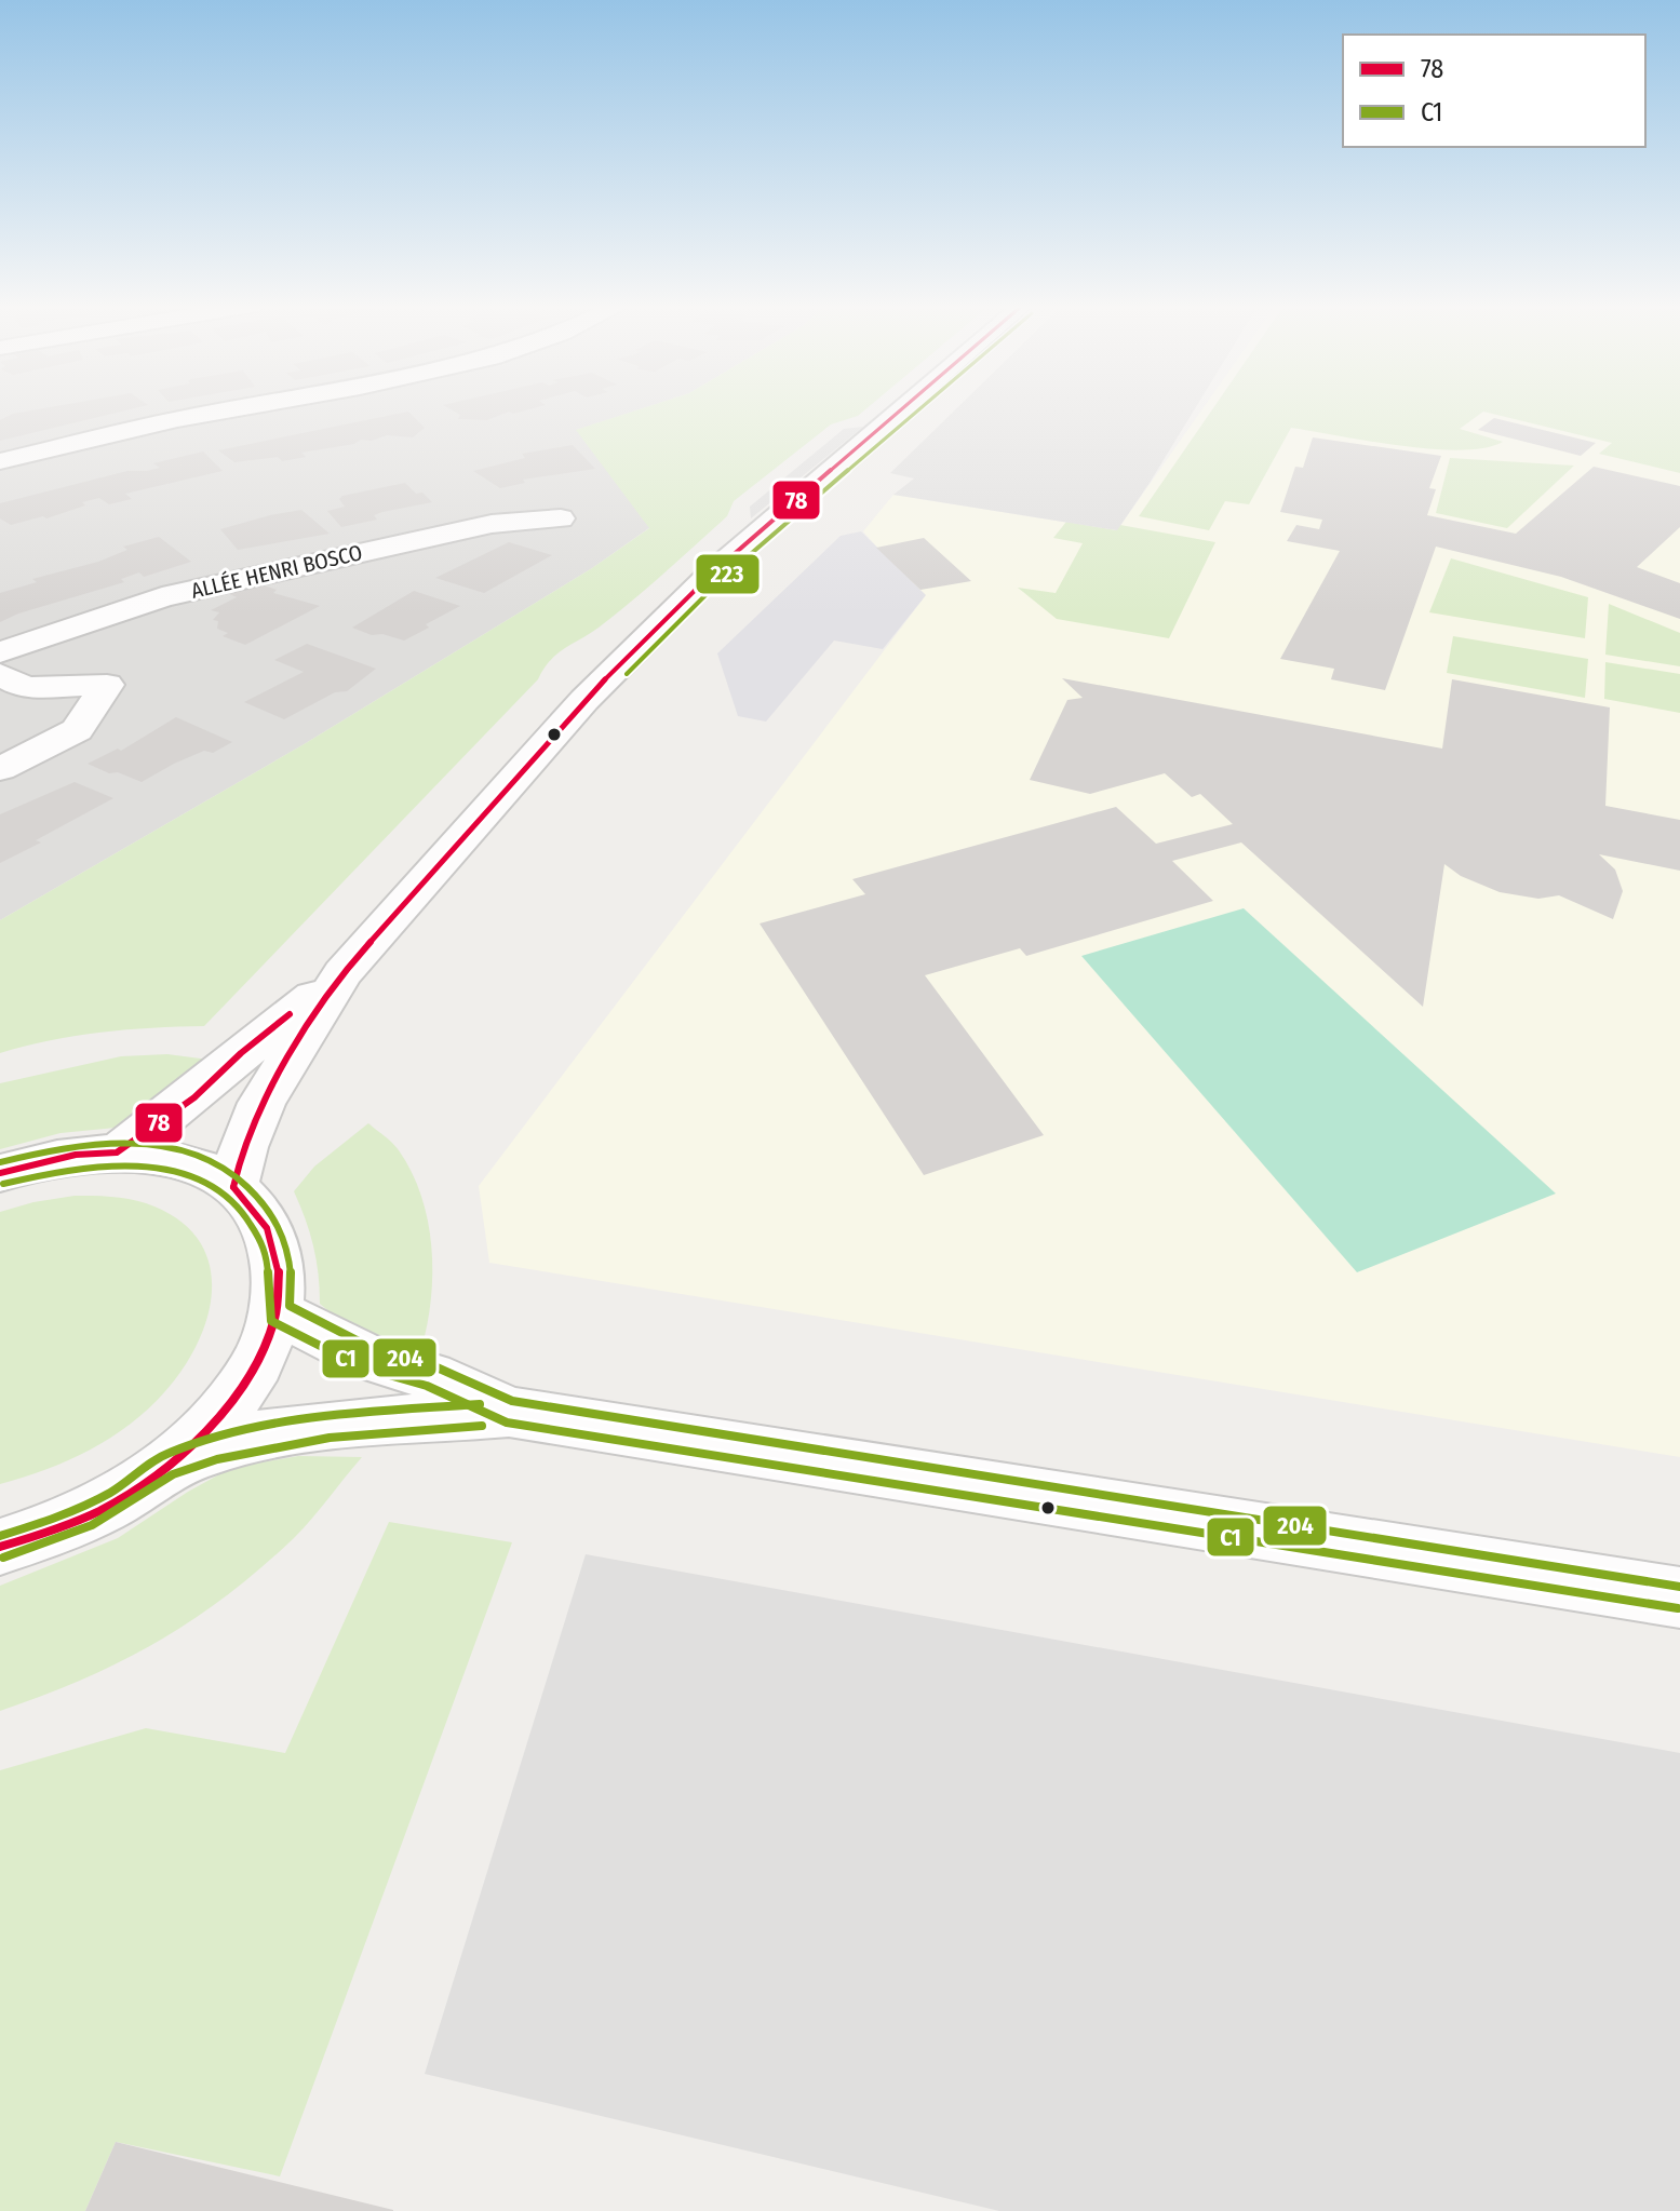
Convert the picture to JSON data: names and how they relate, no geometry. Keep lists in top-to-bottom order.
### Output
{
  "streets": {
    "street": ["ALLÉE HENRI BOSCO"]
  },
  "lines": [
    "transit line 78",
    "transit line 223",
    "transit line 204",
    "transit line C1"
  ],
  "legend": ["78", "C1"]
}
